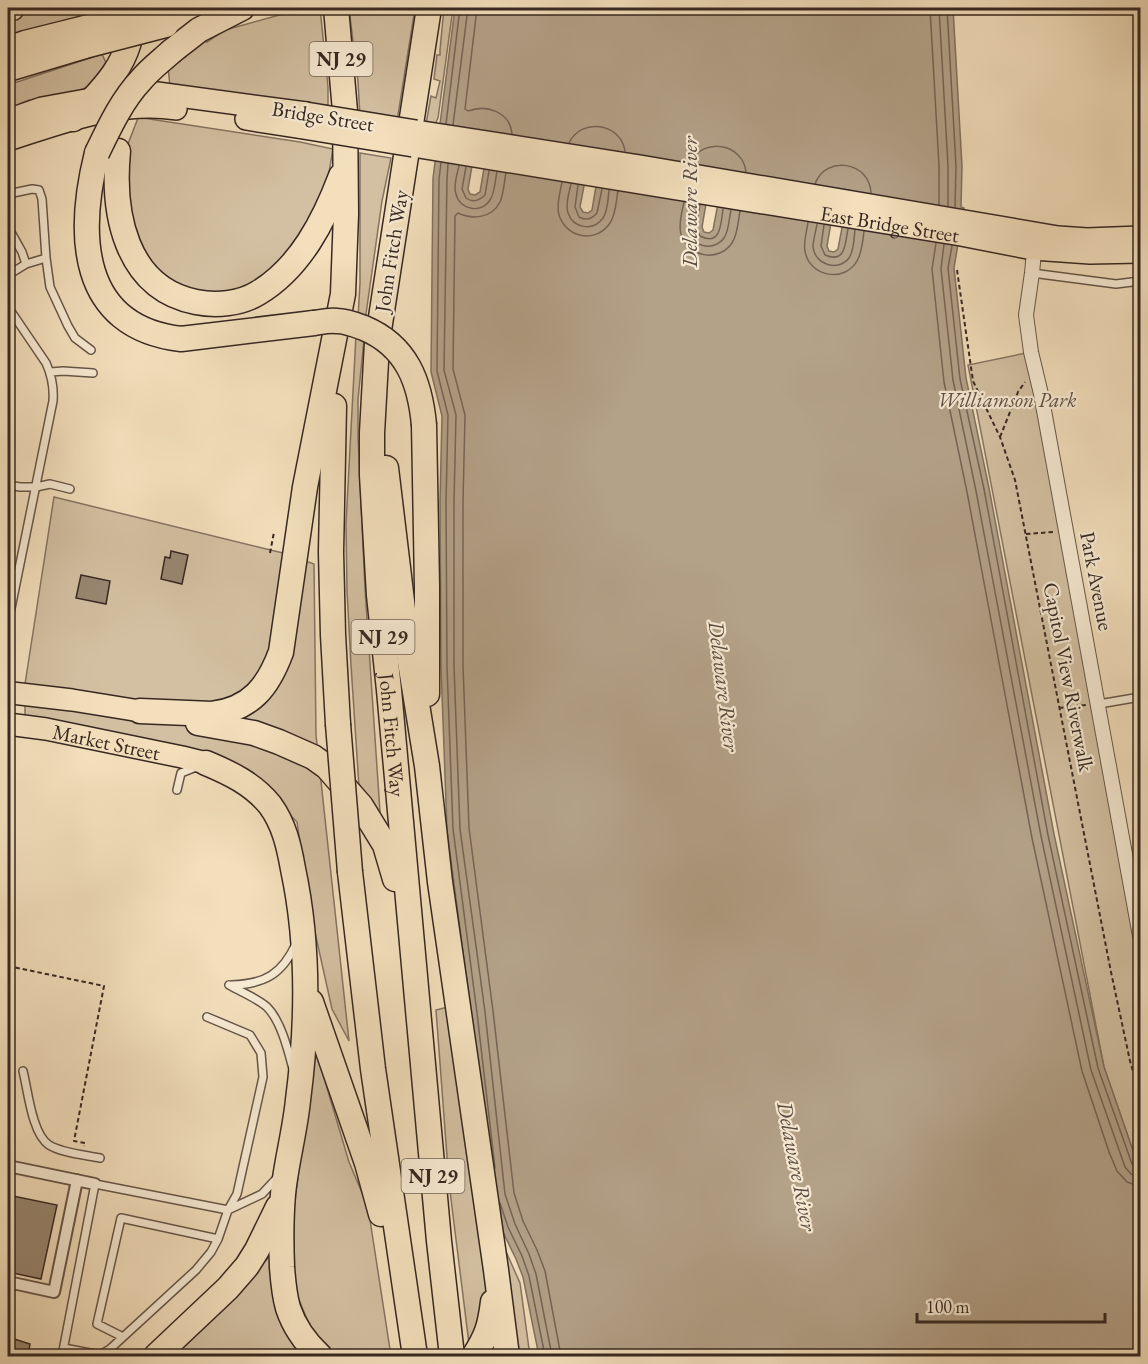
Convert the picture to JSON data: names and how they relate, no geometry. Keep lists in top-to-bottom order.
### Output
{
  "streets": {
    "highway": ["NJ 29", "John Fitch Way"],
    "main road": ["Bridge Street", "East Bridge Street", "Market Street"],
    "street": ["Park Avenue"],
    "path": ["Capitol View Riverwalk"]
  },
  "crossings": [
    ["Bridge Street", "East Bridge Street"],
    ["East Bridge Street", "Park Avenue"]
  ],
  "water": ["Delaware River"],
  "parks": ["Williamson Park"],
  "scale_bar": "100 m"
}
